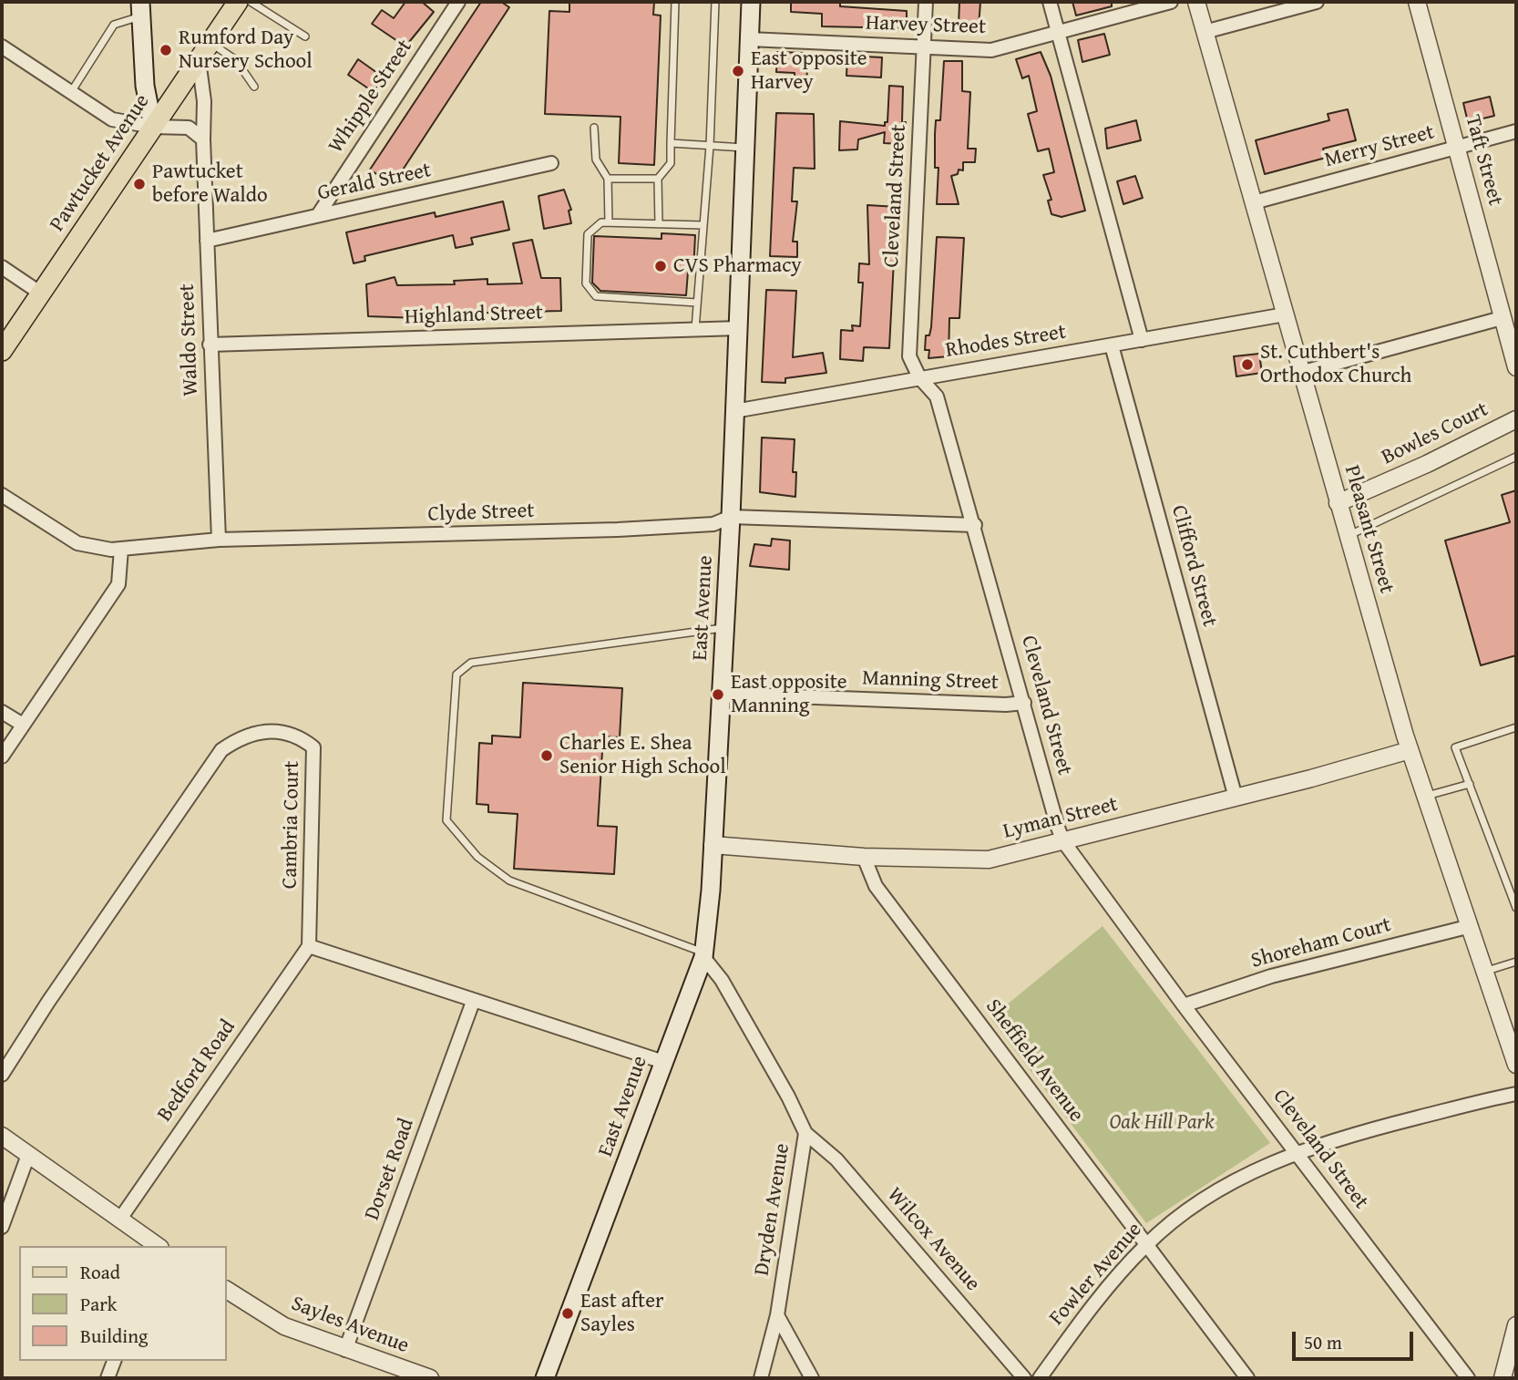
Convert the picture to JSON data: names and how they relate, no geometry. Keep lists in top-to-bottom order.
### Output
{
  "streets": {
    "main road": ["Pawtucket Avenue", "East Avenue"],
    "street": [
      "Harvey Street",
      "Whipple Street",
      "Merry Street",
      "Taft Street",
      "Gerald Street",
      "Cleveland Street",
      "Highland Street",
      "Waldo Street",
      "Rhodes Street",
      "Bowles Court",
      "Clyde Street",
      "Pleasant Street",
      "Clifford Street",
      "Manning Street",
      "Lyman Street",
      "Cambria Court",
      "Shoreham Court",
      "Sheffield Avenue",
      "Bedford Road",
      "Dorset Road",
      "Dryden Avenue",
      "Wilcox Avenue",
      "Fowler Avenue",
      "Sayles Avenue"
    ]
  },
  "crossings": [
    ["Harvey Street", "Cleveland Street"],
    ["Harvey Street", "East Avenue"],
    ["Whipple Street", "Gerald Street"],
    ["Merry Street", "Taft Street"],
    ["Merry Street", "Pleasant Street"],
    ["Pawtucket Avenue", "Waldo Street"],
    ["Gerald Street", "Waldo Street"],
    ["Cleveland Street", "Rhodes Street"],
    ["Cleveland Street", "Clyde Street"],
    ["Cleveland Street", "Manning Street"],
    ["Cleveland Street", "Lyman Street"],
    ["Cleveland Street", "Shoreham Court"],
    ["Cleveland Street", "Fowler Avenue"],
    ["Highland Street", "Waldo Street"],
    ["Highland Street", "East Avenue"],
    ["Waldo Street", "Clyde Street"],
    ["Rhodes Street", "Pleasant Street"],
    ["Rhodes Street", "Clifford Street"],
    ["Rhodes Street", "East Avenue"],
    ["Bowles Court", "Pleasant Street"],
    ["Clyde Street", "East Avenue"],
    ["Pleasant Street", "Lyman Street"],
    ["Pleasant Street", "Shoreham Court"],
    ["Clifford Street", "Lyman Street"],
    ["East Avenue", "Manning Street"],
    ["East Avenue", "Lyman Street"],
    ["East Avenue", "Dryden Avenue"],
    ["Lyman Street", "Sheffield Avenue"],
    ["Cambria Court", "Bedford Road"],
    ["Sheffield Avenue", "Fowler Avenue"],
    ["Dorset Road", "Sayles Avenue"],
    ["Dryden Avenue", "Wilcox Avenue"]
  ],
  "parks": ["Oak Hill Park"],
  "places": [
    "Rumford Day Nursery School",
    "East opposite Harvey",
    "Pawtucket before Waldo",
    "CVS Pharmacy",
    "St. Cuthbert's Orthodox Church",
    "East opposite Manning",
    "Charles E. Shea Senior High School",
    "East after Sayles"
  ],
  "legend": ["Road", "Park", "Building"],
  "scale_bar": "50 m"
}
